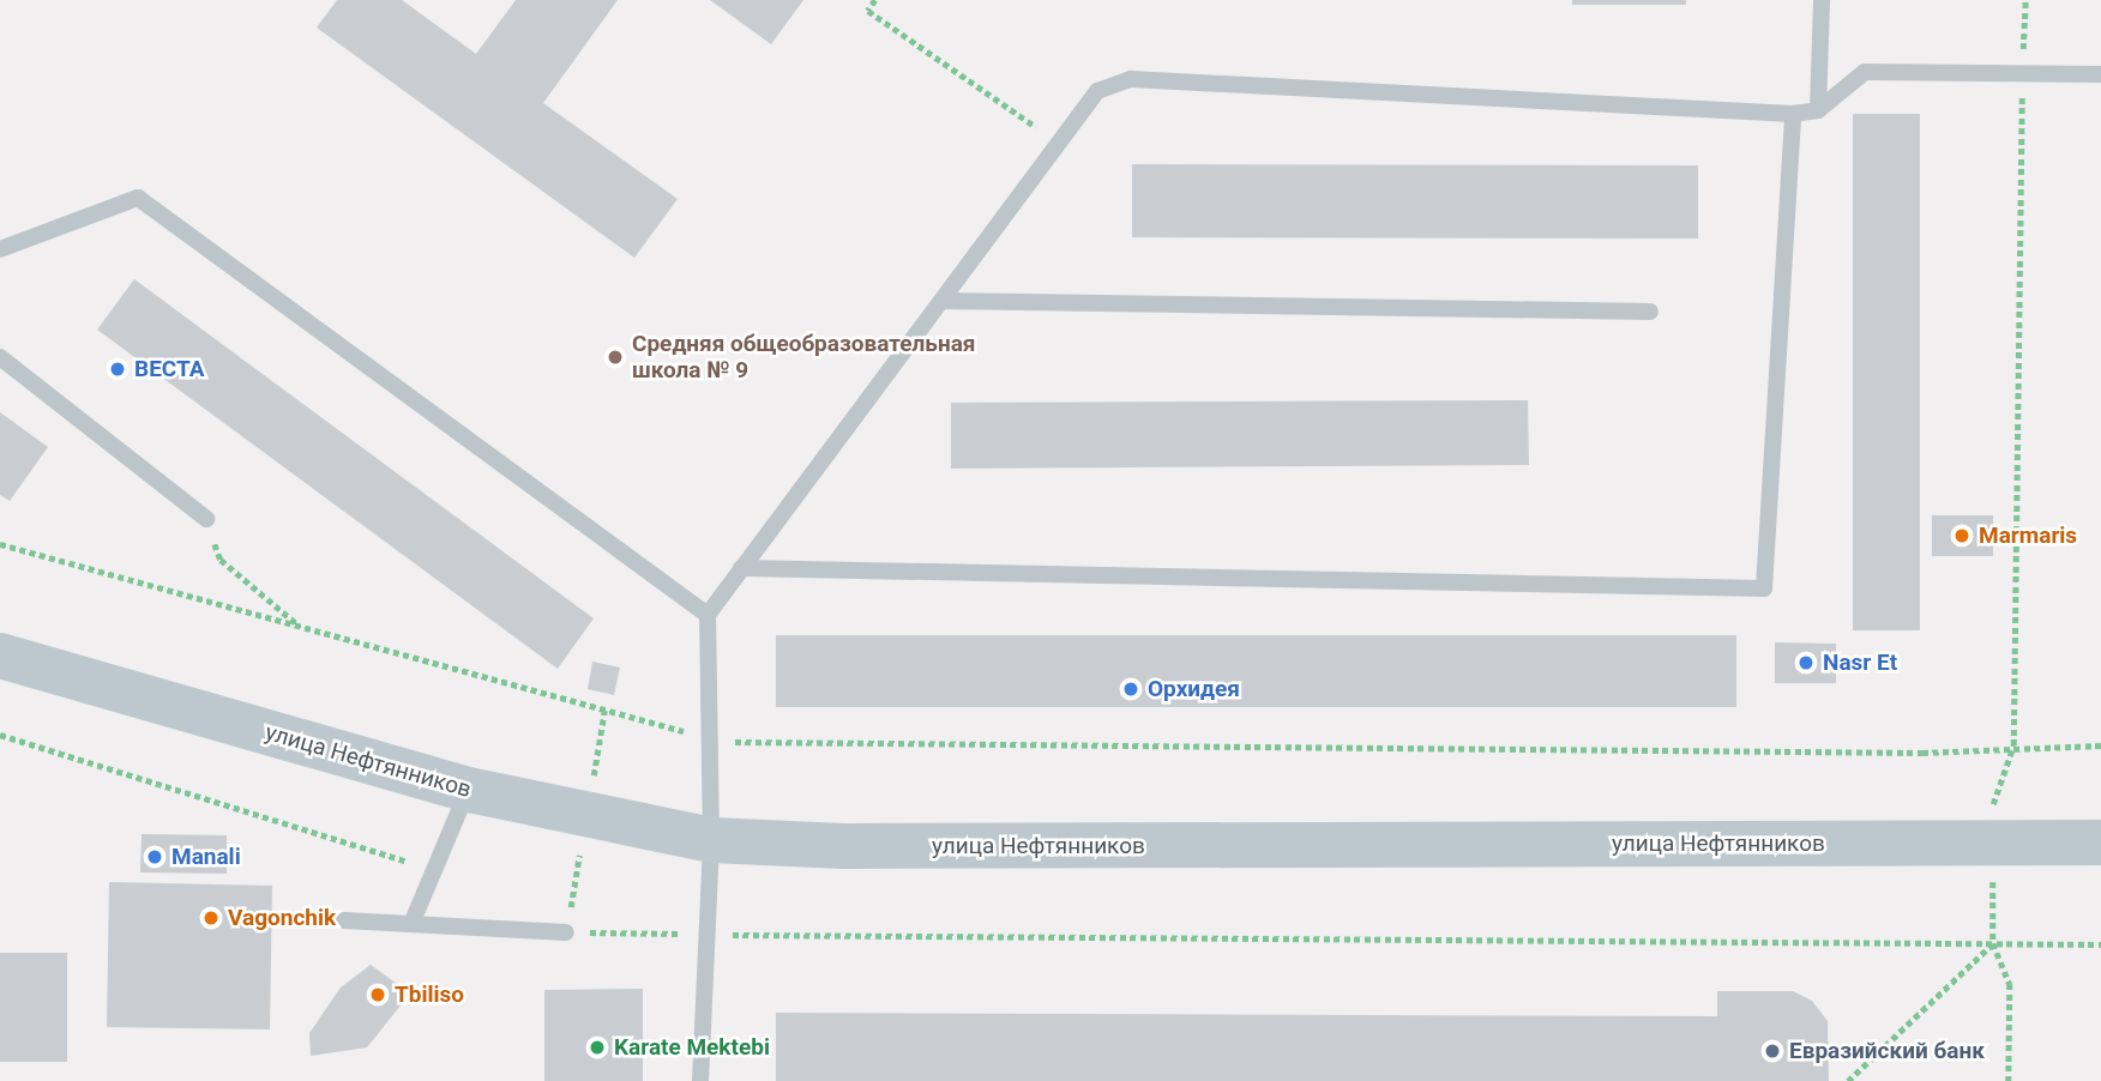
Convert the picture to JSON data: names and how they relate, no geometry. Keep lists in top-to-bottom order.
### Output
{
  "streets": {
    "street": ["улица Нефтянников"]
  },
  "places": [
    "Средняя общеобразовательная школа № 9",
    "ВЕСТА",
    "Marmaris",
    "Nasr Et",
    "Орхидея",
    "Manali",
    "Vagonchik",
    "Tbiliso",
    "Karate Mektebi",
    "Евразийский банк"
  ]
}
